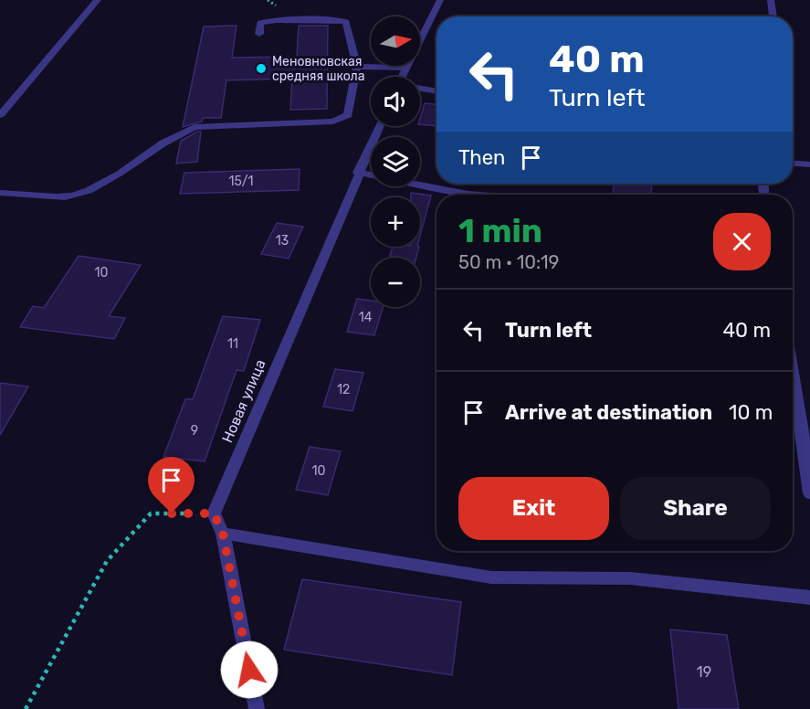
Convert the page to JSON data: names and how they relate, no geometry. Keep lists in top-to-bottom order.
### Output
{
  "streets": {
    "lane": ["Новая улица"]
  },
  "places": ["Меновновская средняя школа"],
  "house_numbers": [
    "15/1",
    "13",
    "10",
    "14",
    "11",
    "12",
    "9",
    "10",
    "19"
  ],
  "north": "right",
  "page": {
    "map_buttons": ["+", "−"],
    "turn": ["40 m", "Turn left"],
    "then": "Then",
    "heading": ["1 min", "50 m · 10:19"],
    "list": [
      {
        "name": "Turn left",
        "value": "40 m"
      },
      {
        "name": "Arrive at destination",
        "value": "10 m"
      }
    ],
    "buttons": ["Exit", "Share"]
  }
}
